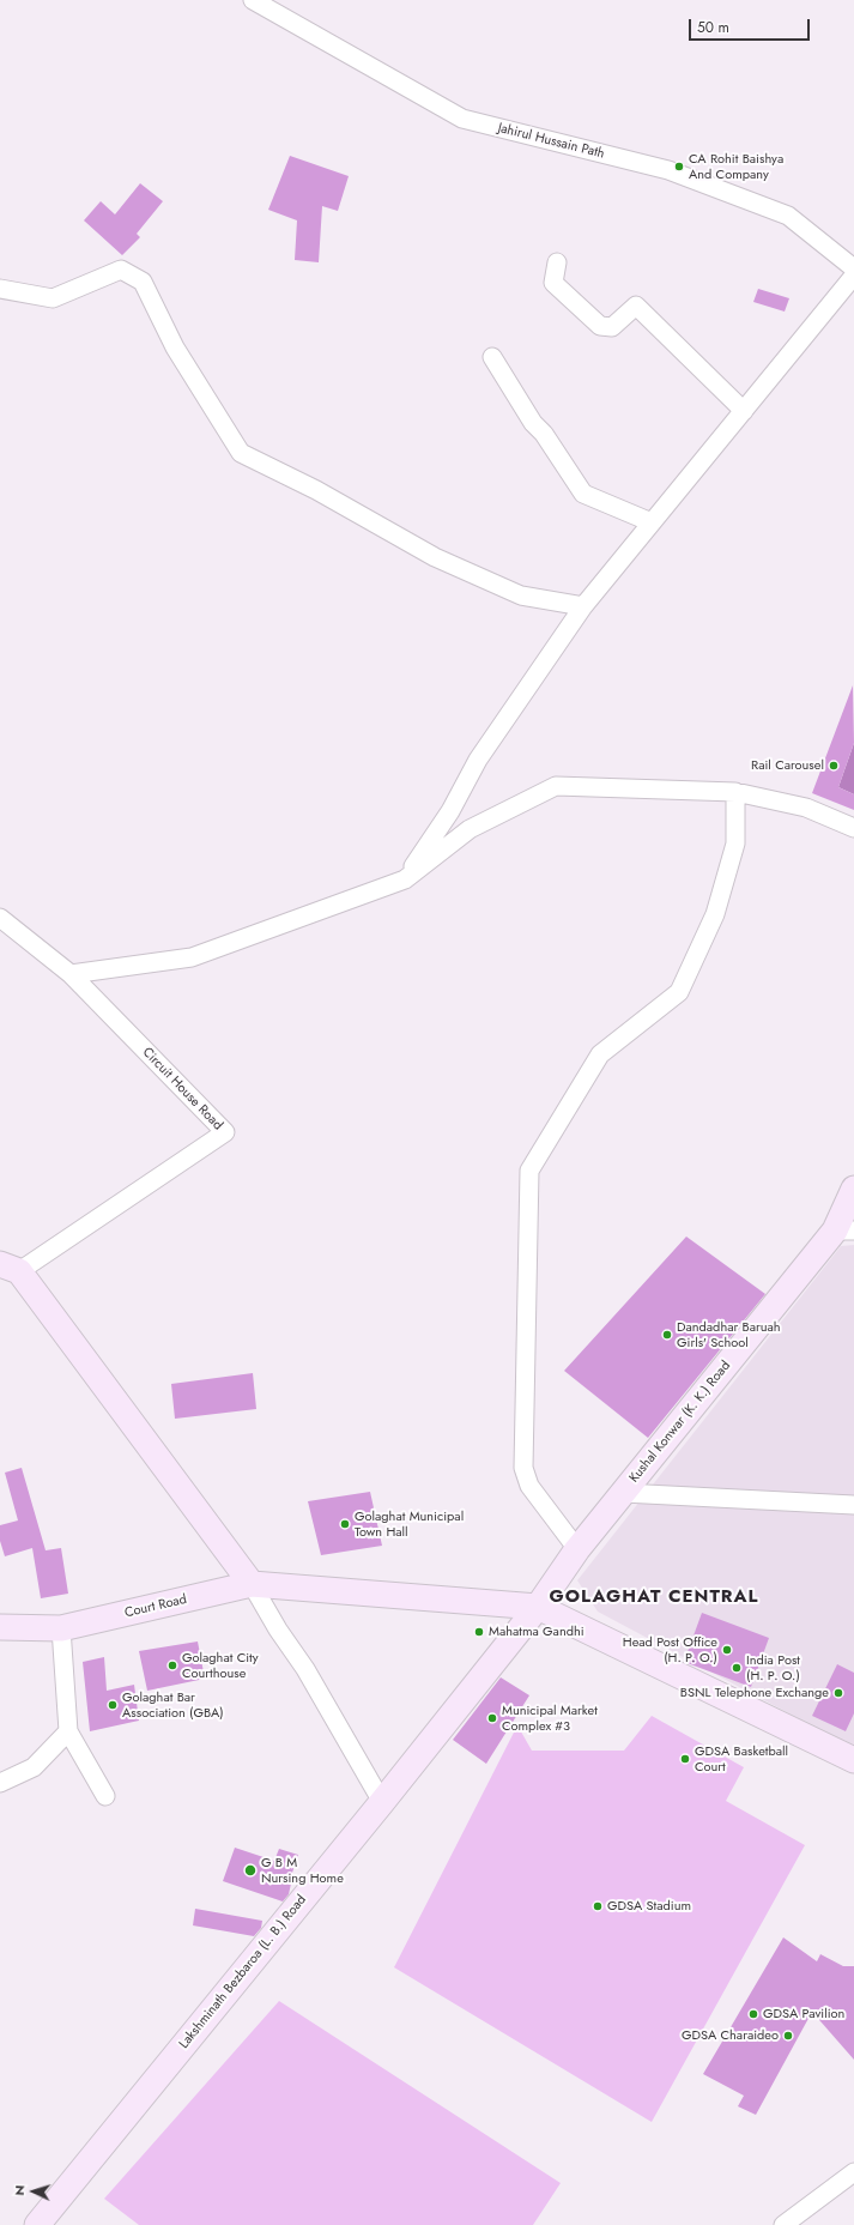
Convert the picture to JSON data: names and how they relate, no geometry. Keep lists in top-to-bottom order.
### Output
{
  "streets": {
    "main road": ["Kushal Konwar (K. K.) Road", "Court Road", "Lakshminath Bezbaroa (L. B.) Road"],
    "street": ["Jahirul Hussain Path", "Circuit House Road"]
  },
  "crossings": [
    ["Kushal Konwar (K. K.) Road", "Court Road"],
    ["Kushal Konwar (K. K.) Road", "Lakshminath Bezbaroa (L. B.) Road"],
    ["Court Road", "Lakshminath Bezbaroa (L. B.) Road"]
  ],
  "districts": ["GOLAGHAT CENTRAL"],
  "places": [
    "CA Rohit Baishya And Company",
    "Rail Carousel",
    "Dandadhar Baruah Girls' School",
    "Golaghat Municipal Town Hall",
    "Mahatma Gandhi",
    "Head Post Office (H. P. O.)",
    "Golaghat City Courthouse",
    "India Post (H. P. O.)",
    "BSNL Telephone Exchange",
    "Golaghat Bar Association (GBA)",
    "Municipal Market Complex #3",
    "GDSA Basketball Court",
    "G B M Nursing Home",
    "GDSA Stadium",
    "GDSA Pavilion",
    "GDSA Charaideo"
  ],
  "scale_bar": "50 m",
  "north": "left"
}
